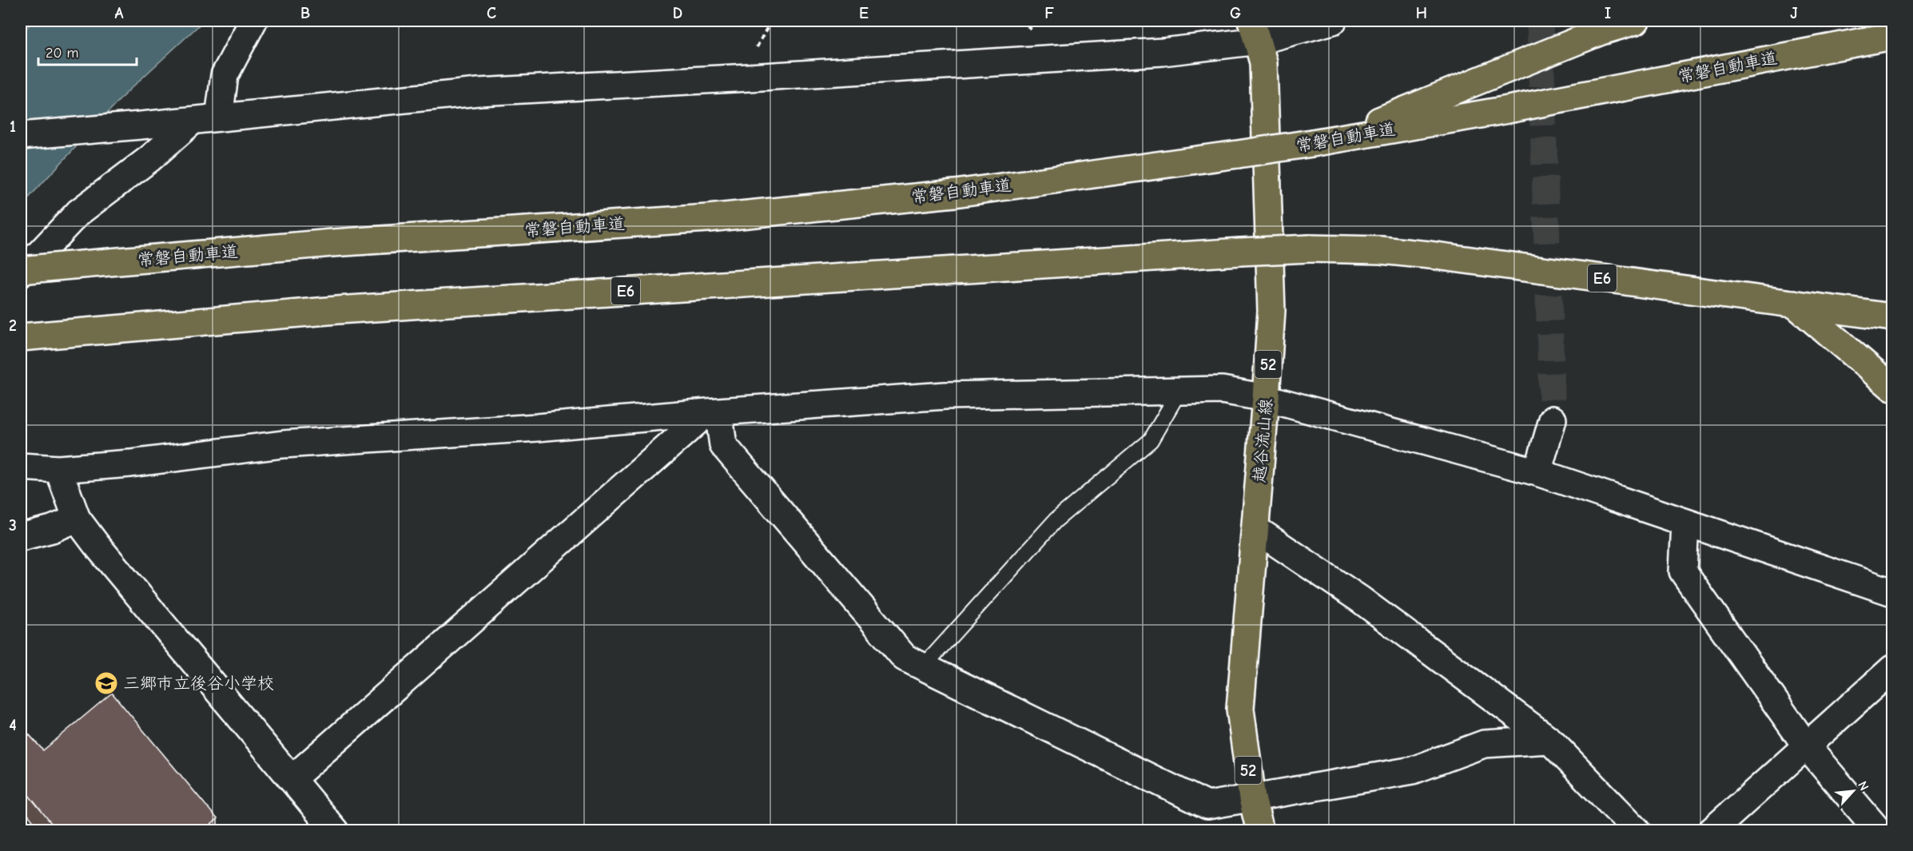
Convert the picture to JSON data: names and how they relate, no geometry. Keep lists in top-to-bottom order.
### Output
{
  "streets": {
    "main road": [
      "常磐自動車道",
      "E6",
      "52",
      "越谷流山線"
    ]
  },
  "places": {
    "school or university": ["三郷市立後谷小学校"]
  },
  "scale_bar": "20 m",
  "north": "top right",
  "grid": {
    "columns": [
      "A",
      "B",
      "C",
      "D",
      "E",
      "F",
      "G",
      "H",
      "I",
      "J"
    ],
    "rows": [
      "1",
      "2",
      "3",
      "4"
    ]
  }
}
